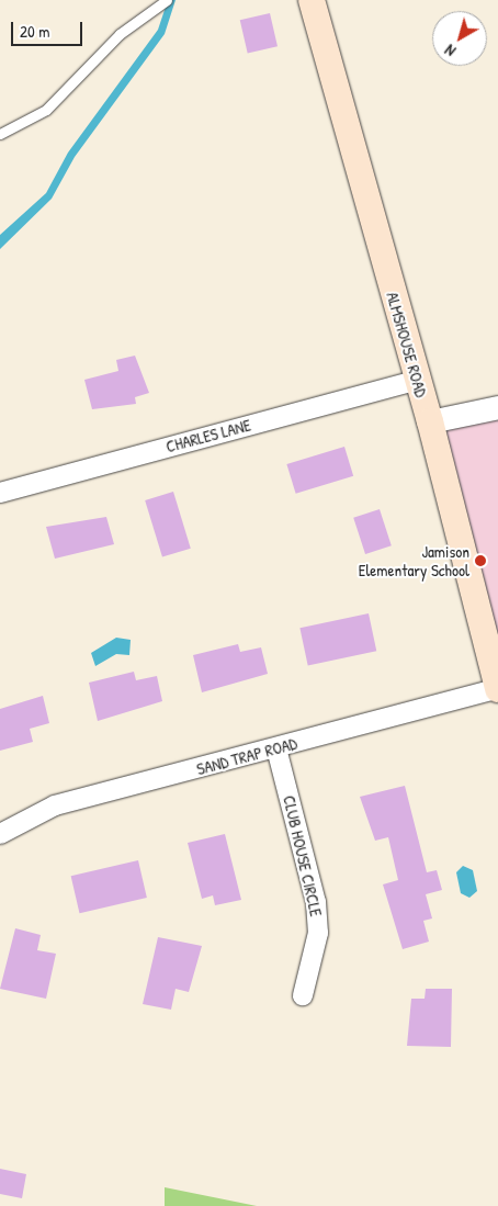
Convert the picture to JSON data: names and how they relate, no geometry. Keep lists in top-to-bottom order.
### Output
{
  "streets": {
    "main road": ["ALMSHOUSE ROAD"],
    "street": ["CHARLES LANE", "SAND TRAP ROAD", "CLUB HOUSE CIRCLE"]
  },
  "crossings": [
    ["ALMSHOUSE ROAD", "CHARLES LANE"],
    ["ALMSHOUSE ROAD", "SAND TRAP ROAD"],
    ["SAND TRAP ROAD", "CLUB HOUSE CIRCLE"]
  ],
  "places": ["Jamison Elementary School"],
  "scale_bar": "20 m",
  "north": "bottom left"
}
